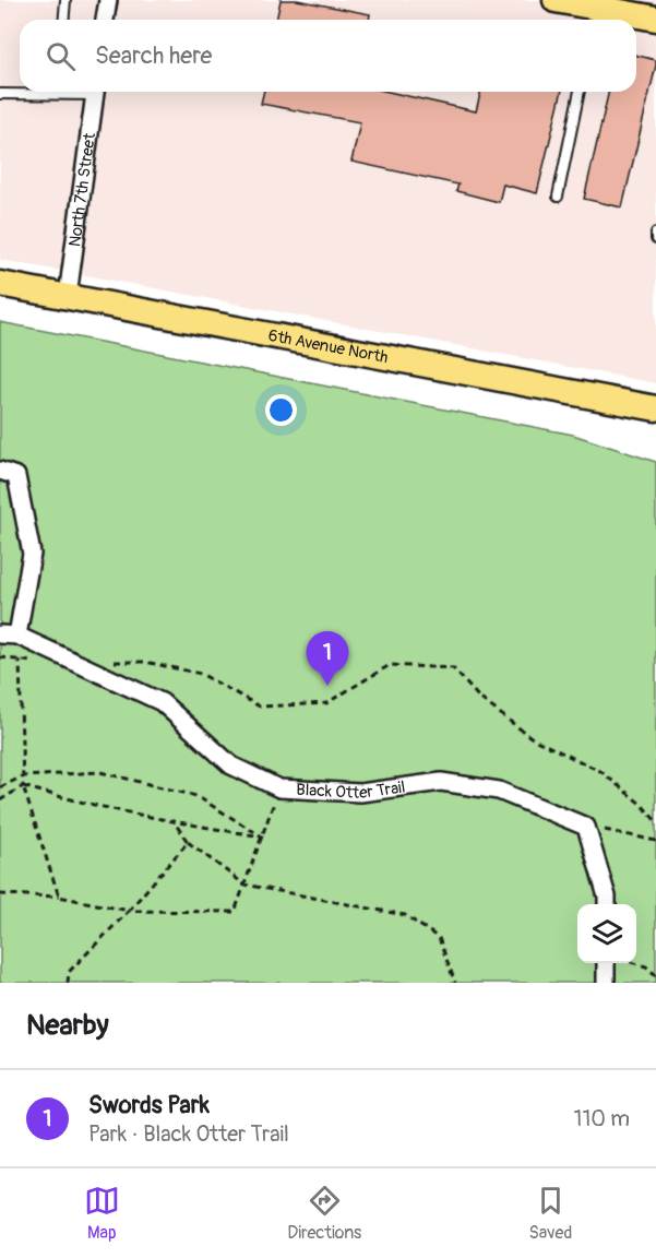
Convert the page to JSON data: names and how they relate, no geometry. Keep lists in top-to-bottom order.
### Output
{
  "streets": {
    "main road": ["6th Avenue North"],
    "street": ["North 7th Street", "Black Otter Trail"]
  },
  "crossings": [
    ["North 7th Street", "6th Avenue North"]
  ],
  "page": {
    "search": "Search here",
    "pins": "1",
    "heading": "Nearby",
    "list": [
      {
        "mark": "1",
        "name": "Swords Park",
        "note": "Park · Black Otter Trail",
        "value": "110 m"
      }
    ],
    "nav": ["Map", "Directions", "Saved"]
  }
}
